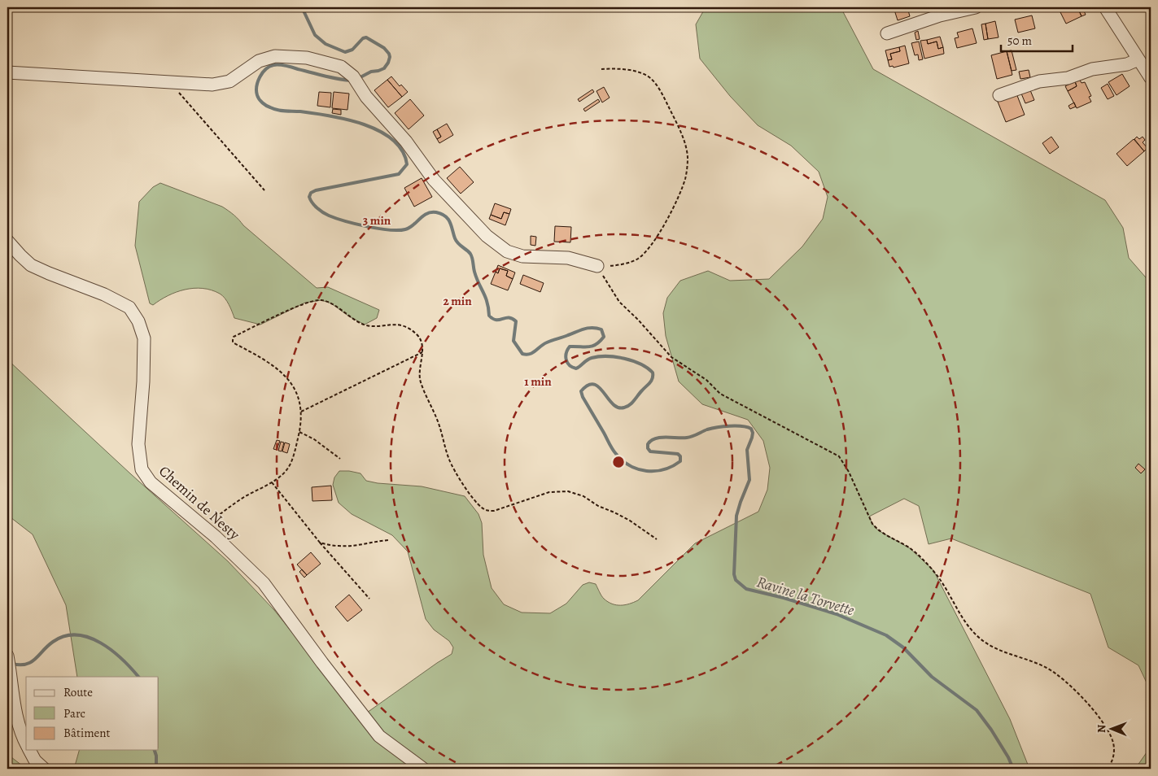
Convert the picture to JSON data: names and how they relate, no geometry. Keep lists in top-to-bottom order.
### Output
{
  "streets": {
    "street": ["Chemin de Nesty"]
  },
  "water": ["Ravine la Torvette"],
  "legend": ["Route", "Parc", "Bâtiment"],
  "scale_bar": "50 m",
  "north": "left",
  "rings": ["3 min", "2 min", "1 min"]
}
